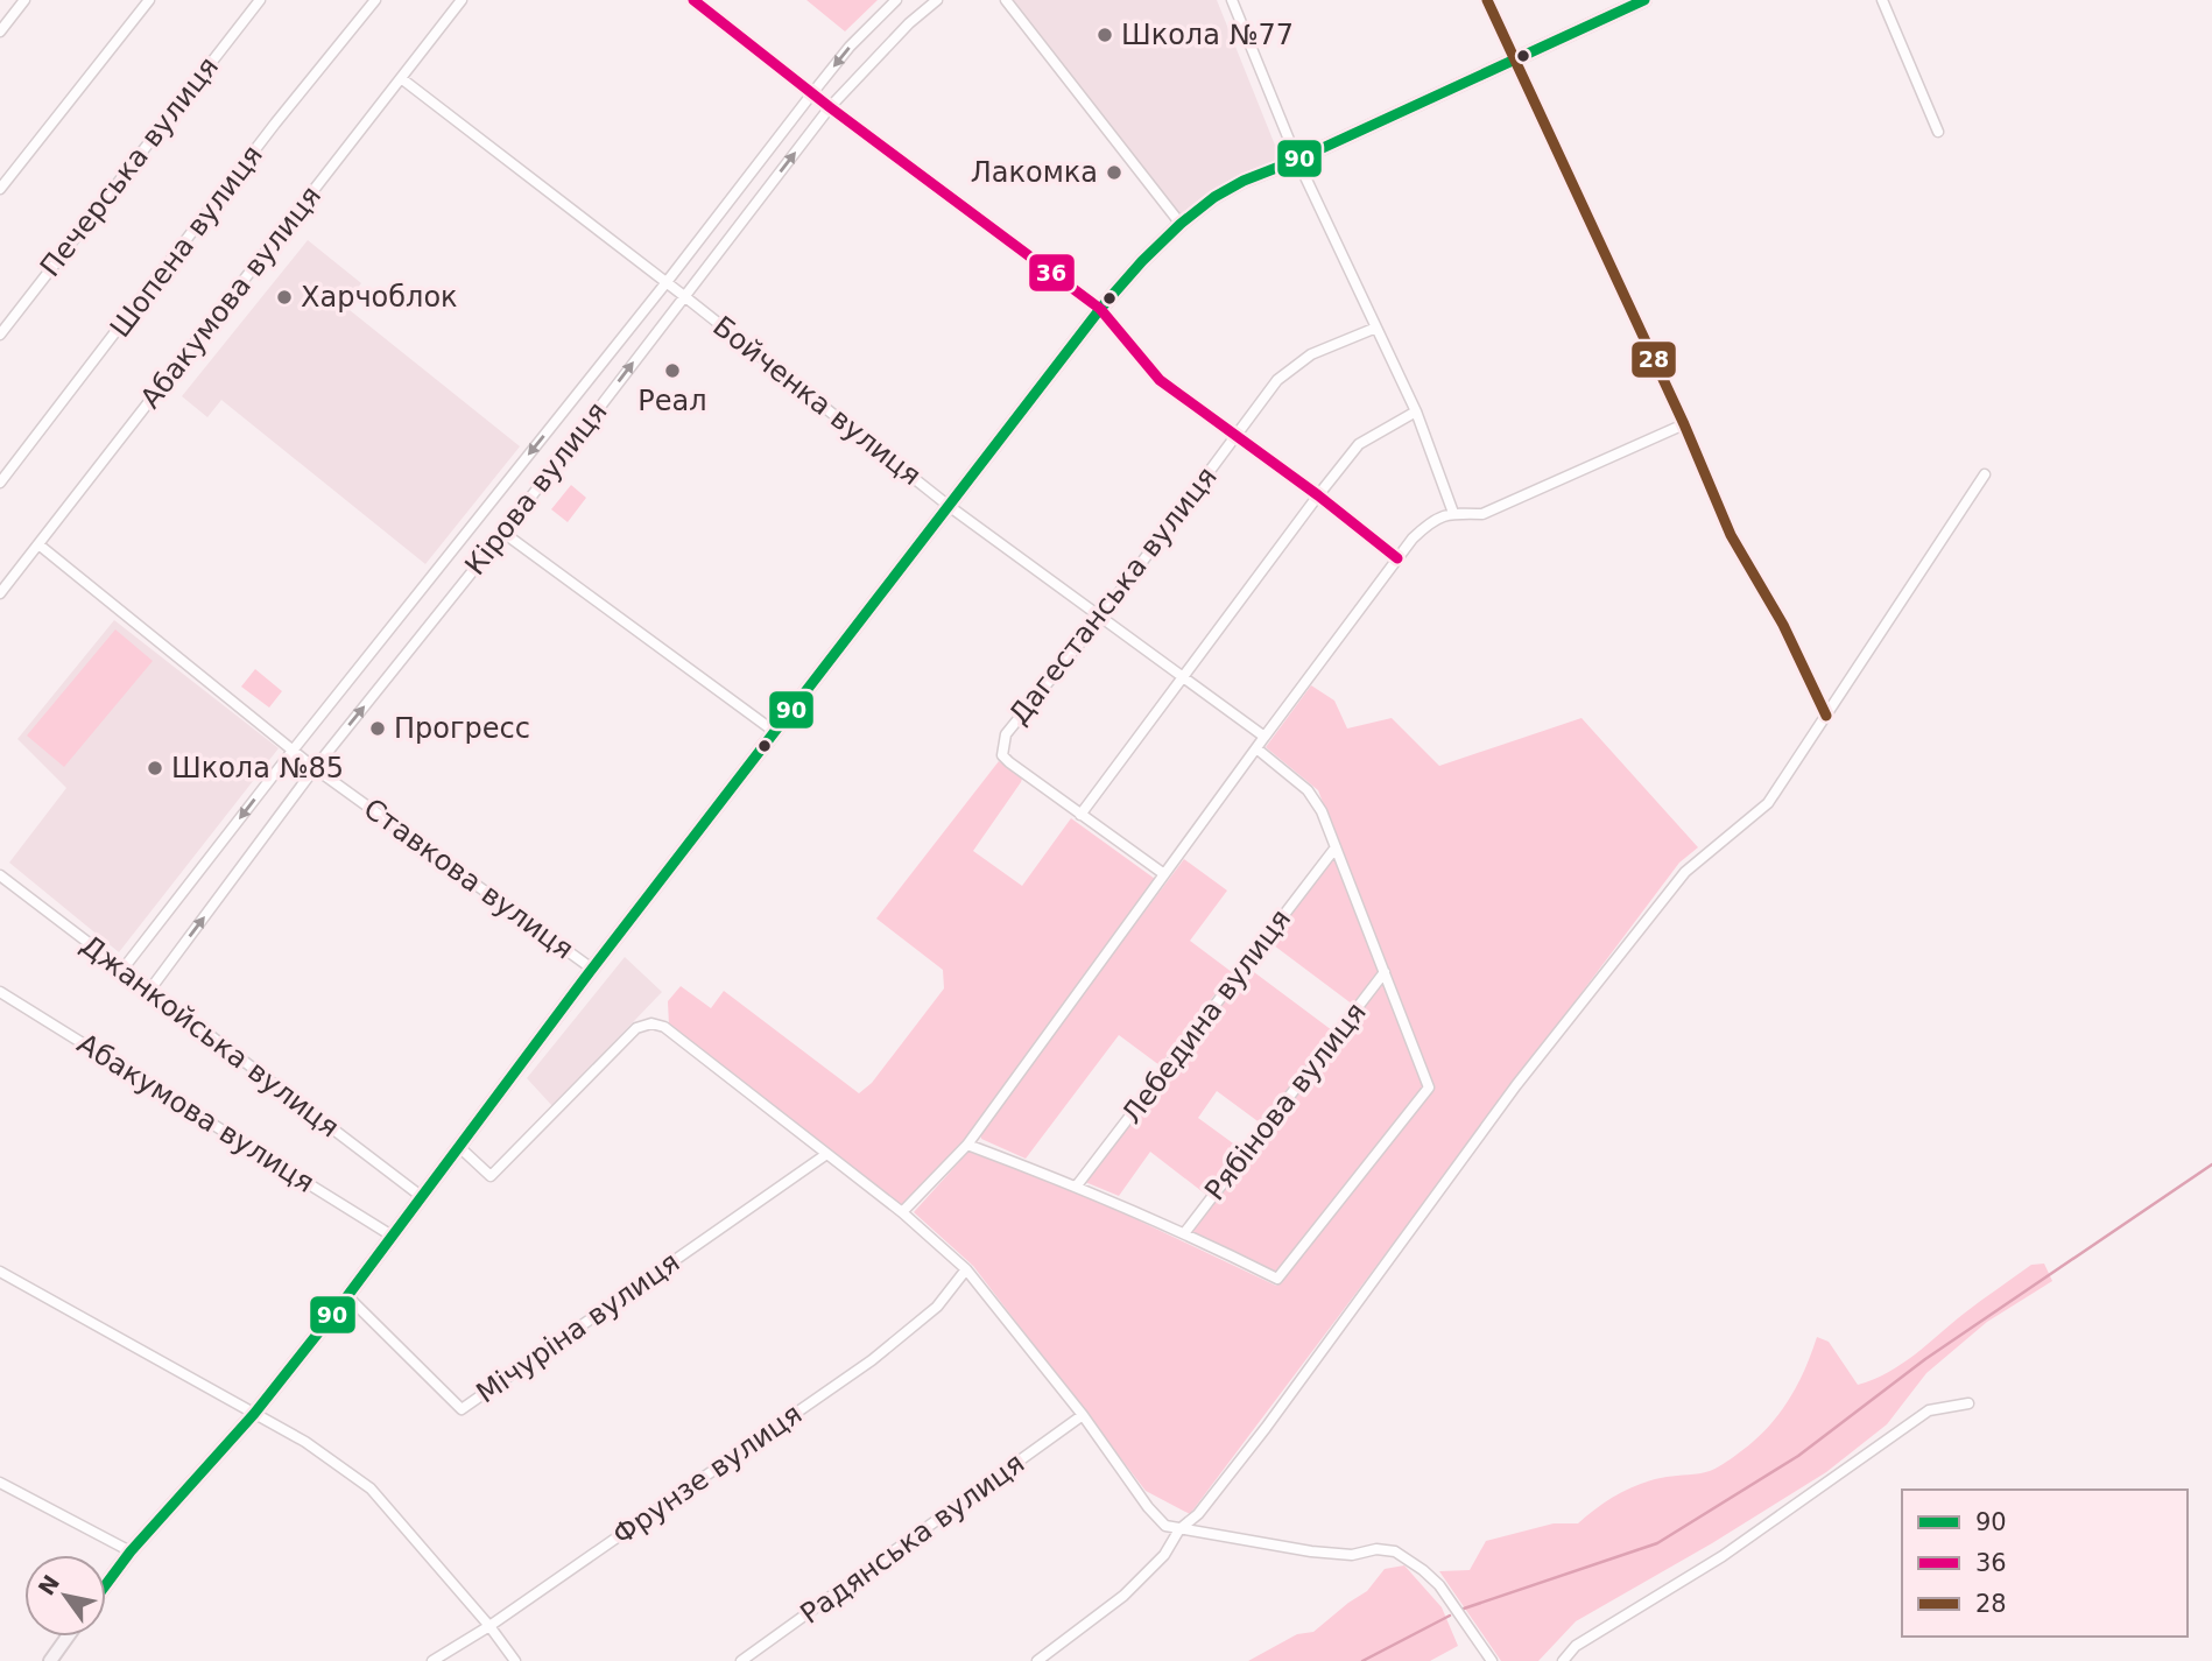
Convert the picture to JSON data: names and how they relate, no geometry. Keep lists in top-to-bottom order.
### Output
{
  "streets": {
    "street": [
      "Печерська вулиця",
      "Шопена вулиця",
      "Абакумова вулиця",
      "Бойченка вулиця",
      "Кірова вулиця",
      "Дагестанська вулиця",
      "Ставкова вулиця",
      "Лебедина вулиця",
      "Джанкойська вулиця",
      "Рябінова вулиця",
      "Мічуріна вулиця",
      "Фрунзе вулиця",
      "Радянська вулиця"
    ]
  },
  "crossings": [
    ["Абакумова вулиця", "Бойченка вулиця"],
    ["Абакумова вулиця", "Ставкова вулиця"],
    ["Бойченка вулиця", "Кірова вулиця"],
    ["Бойченка вулиця", "Дагестанська вулиця"],
    ["Кірова вулиця", "Ставкова вулиця"],
    ["Кірова вулиця", "Джанкойська вулиця"]
  ],
  "places": [
    "Школа №77",
    "Лакомка",
    "Харчоблок",
    "Реал",
    "Прогресс",
    "Школа №85"
  ],
  "lines": ["transit line 90", "transit line 36", "transit line 28"],
  "legend": ["90", "36", "28"],
  "north": "top left"
}
